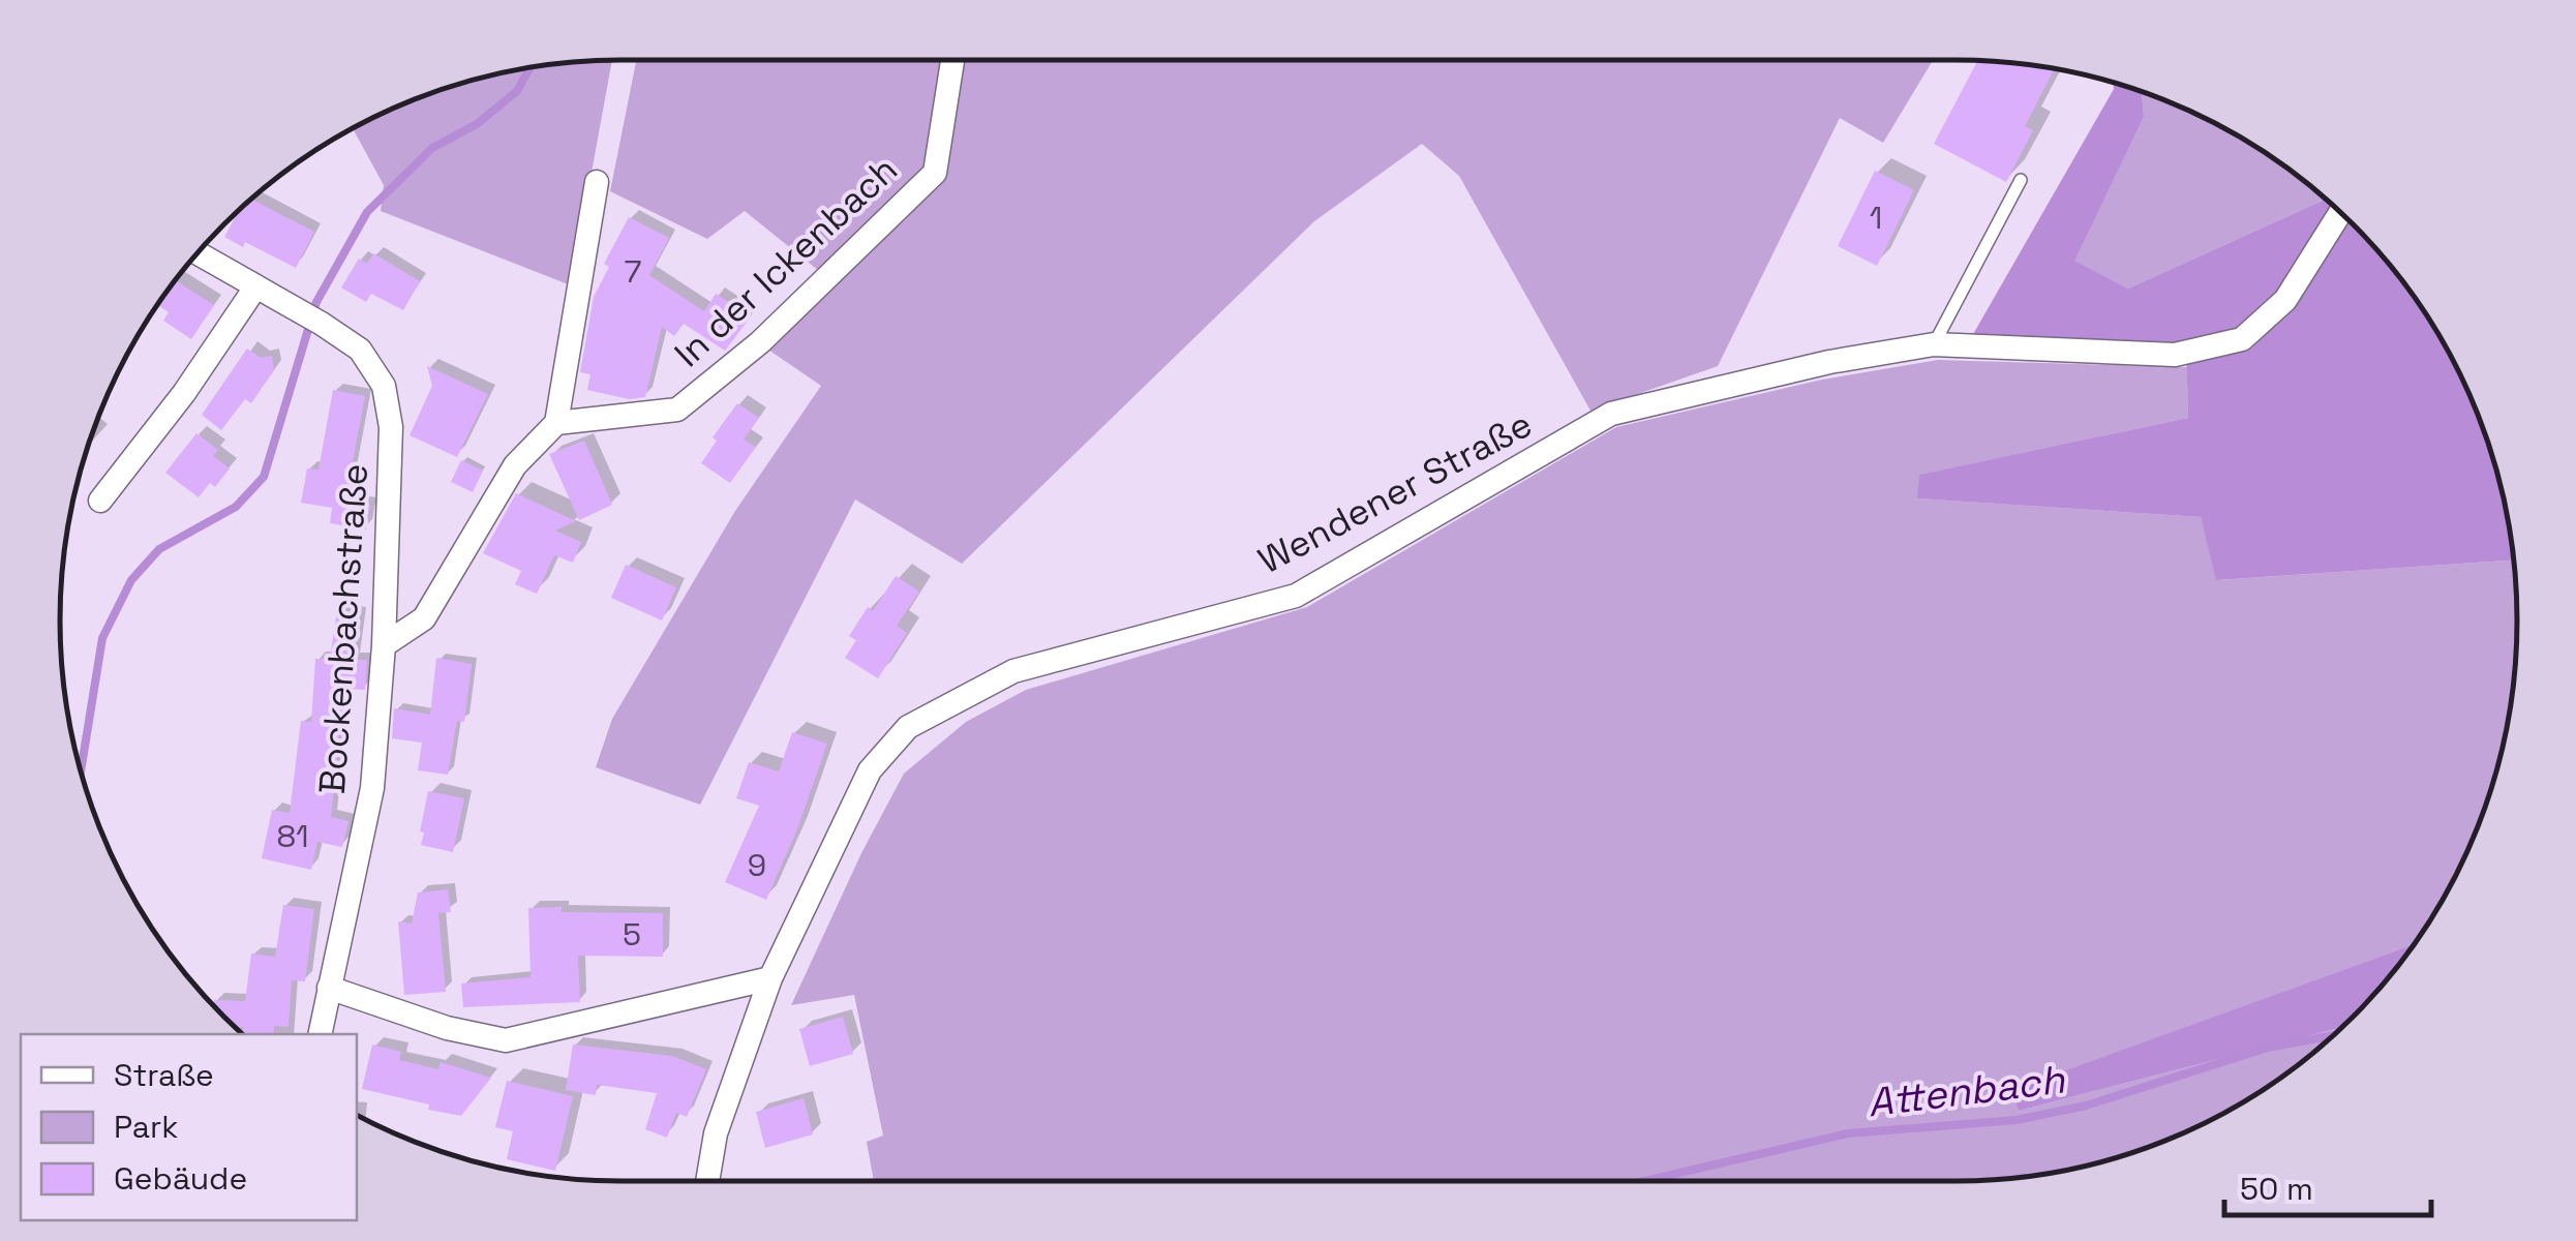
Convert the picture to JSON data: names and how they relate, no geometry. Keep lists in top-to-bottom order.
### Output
{
  "streets": {
    "street": ["In der Ickenbach", "Wendener Straße", "Bockenbachstraße"]
  },
  "water": ["Attenbach"],
  "house_numbers": [
    "1",
    "7",
    "81",
    "9",
    "5"
  ],
  "legend": ["Straße", "Park", "Gebäude"],
  "scale_bar": "50 m"
}
